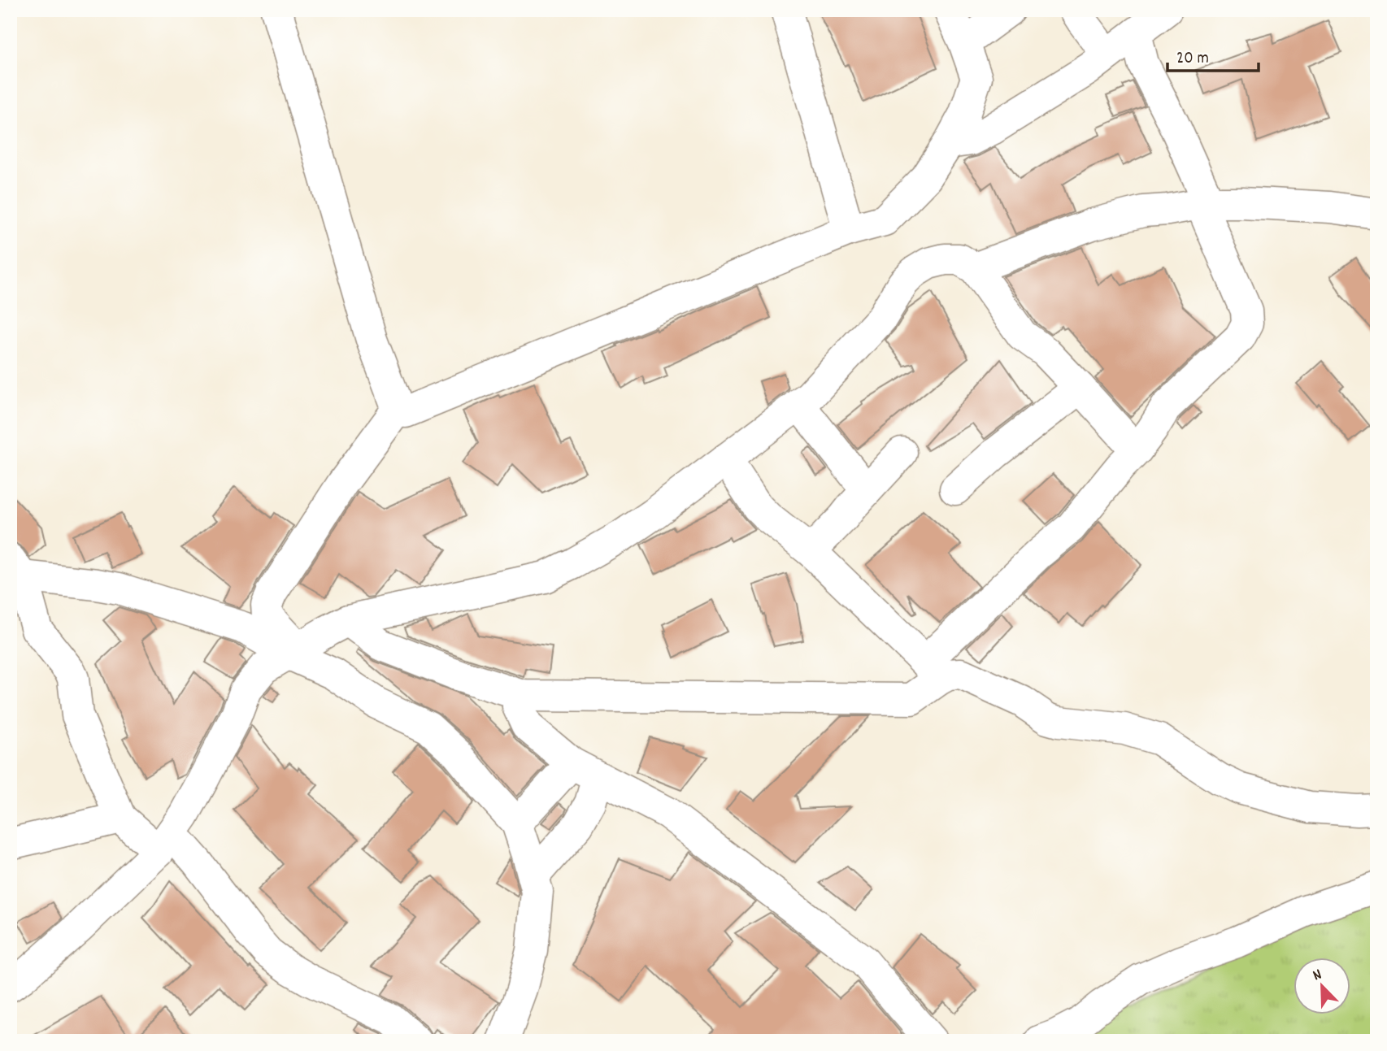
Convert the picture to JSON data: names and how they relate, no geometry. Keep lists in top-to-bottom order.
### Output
{
  "scale_bar": "20 m",
  "north": "top left"
}
